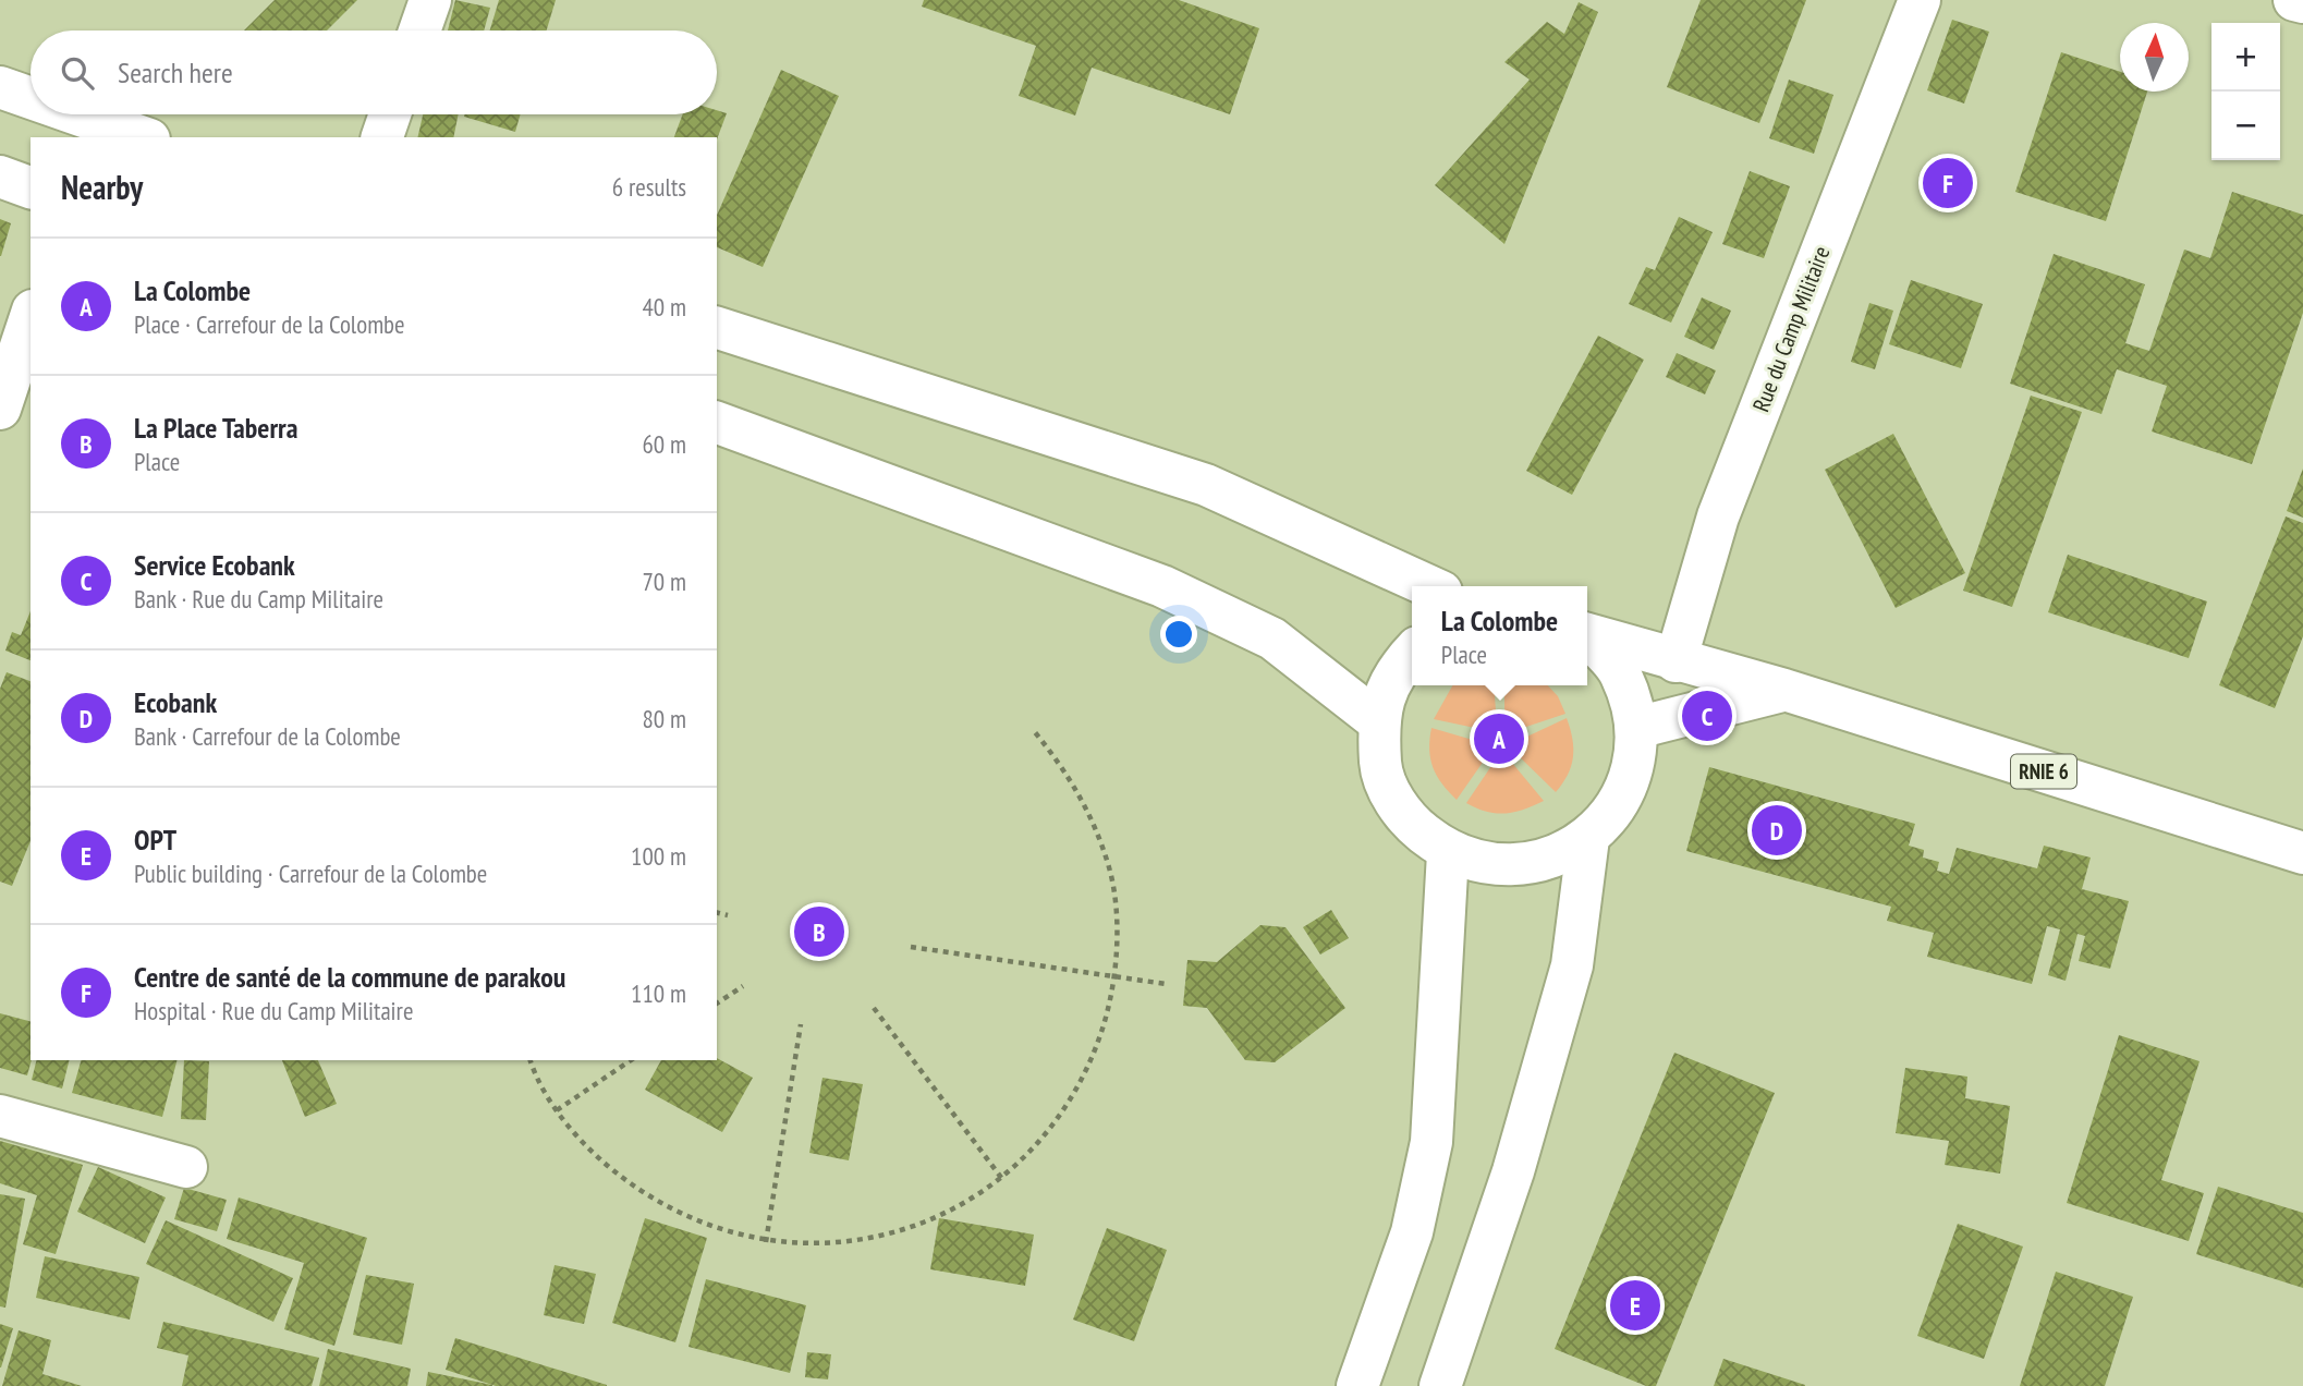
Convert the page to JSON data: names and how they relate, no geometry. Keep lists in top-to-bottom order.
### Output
{
  "streets": {
    "main road": ["Rue du Camp Militaire", "RNIE 6"]
  },
  "crossings": [
    ["Rue du Camp Militaire", "RNIE 6"]
  ],
  "north": "top",
  "page": {
    "map_buttons": ["+", "−"],
    "search": "Search here",
    "heading": ["Nearby", "6 results"],
    "pins": [
      "F",
      "C",
      "A",
      "D",
      "B",
      "E"
    ],
    "list": [
      {
        "mark": "A",
        "name": "La Colombe",
        "note": "Place · Carrefour de la Colombe",
        "value": "40 m"
      },
      {
        "mark": "B",
        "name": "La Place Taberra",
        "note": "Place",
        "value": "60 m"
      },
      {
        "mark": "C",
        "name": "Service Ecobank",
        "note": "Bank · Rue du Camp Militaire",
        "value": "70 m"
      },
      {
        "mark": "D",
        "name": "Ecobank",
        "note": "Bank · Carrefour de la Colombe",
        "value": "80 m"
      },
      {
        "mark": "E",
        "name": "OPT",
        "note": "Public building · Carrefour de la Colombe",
        "value": "100 m"
      },
      {
        "mark": "F",
        "name": "Centre de santé de la commune de parakou",
        "note": "Hospital · Rue du Camp Militaire",
        "value": "110 m"
      }
    ],
    "popup": ["La Colombe", "Place"]
  }
}
